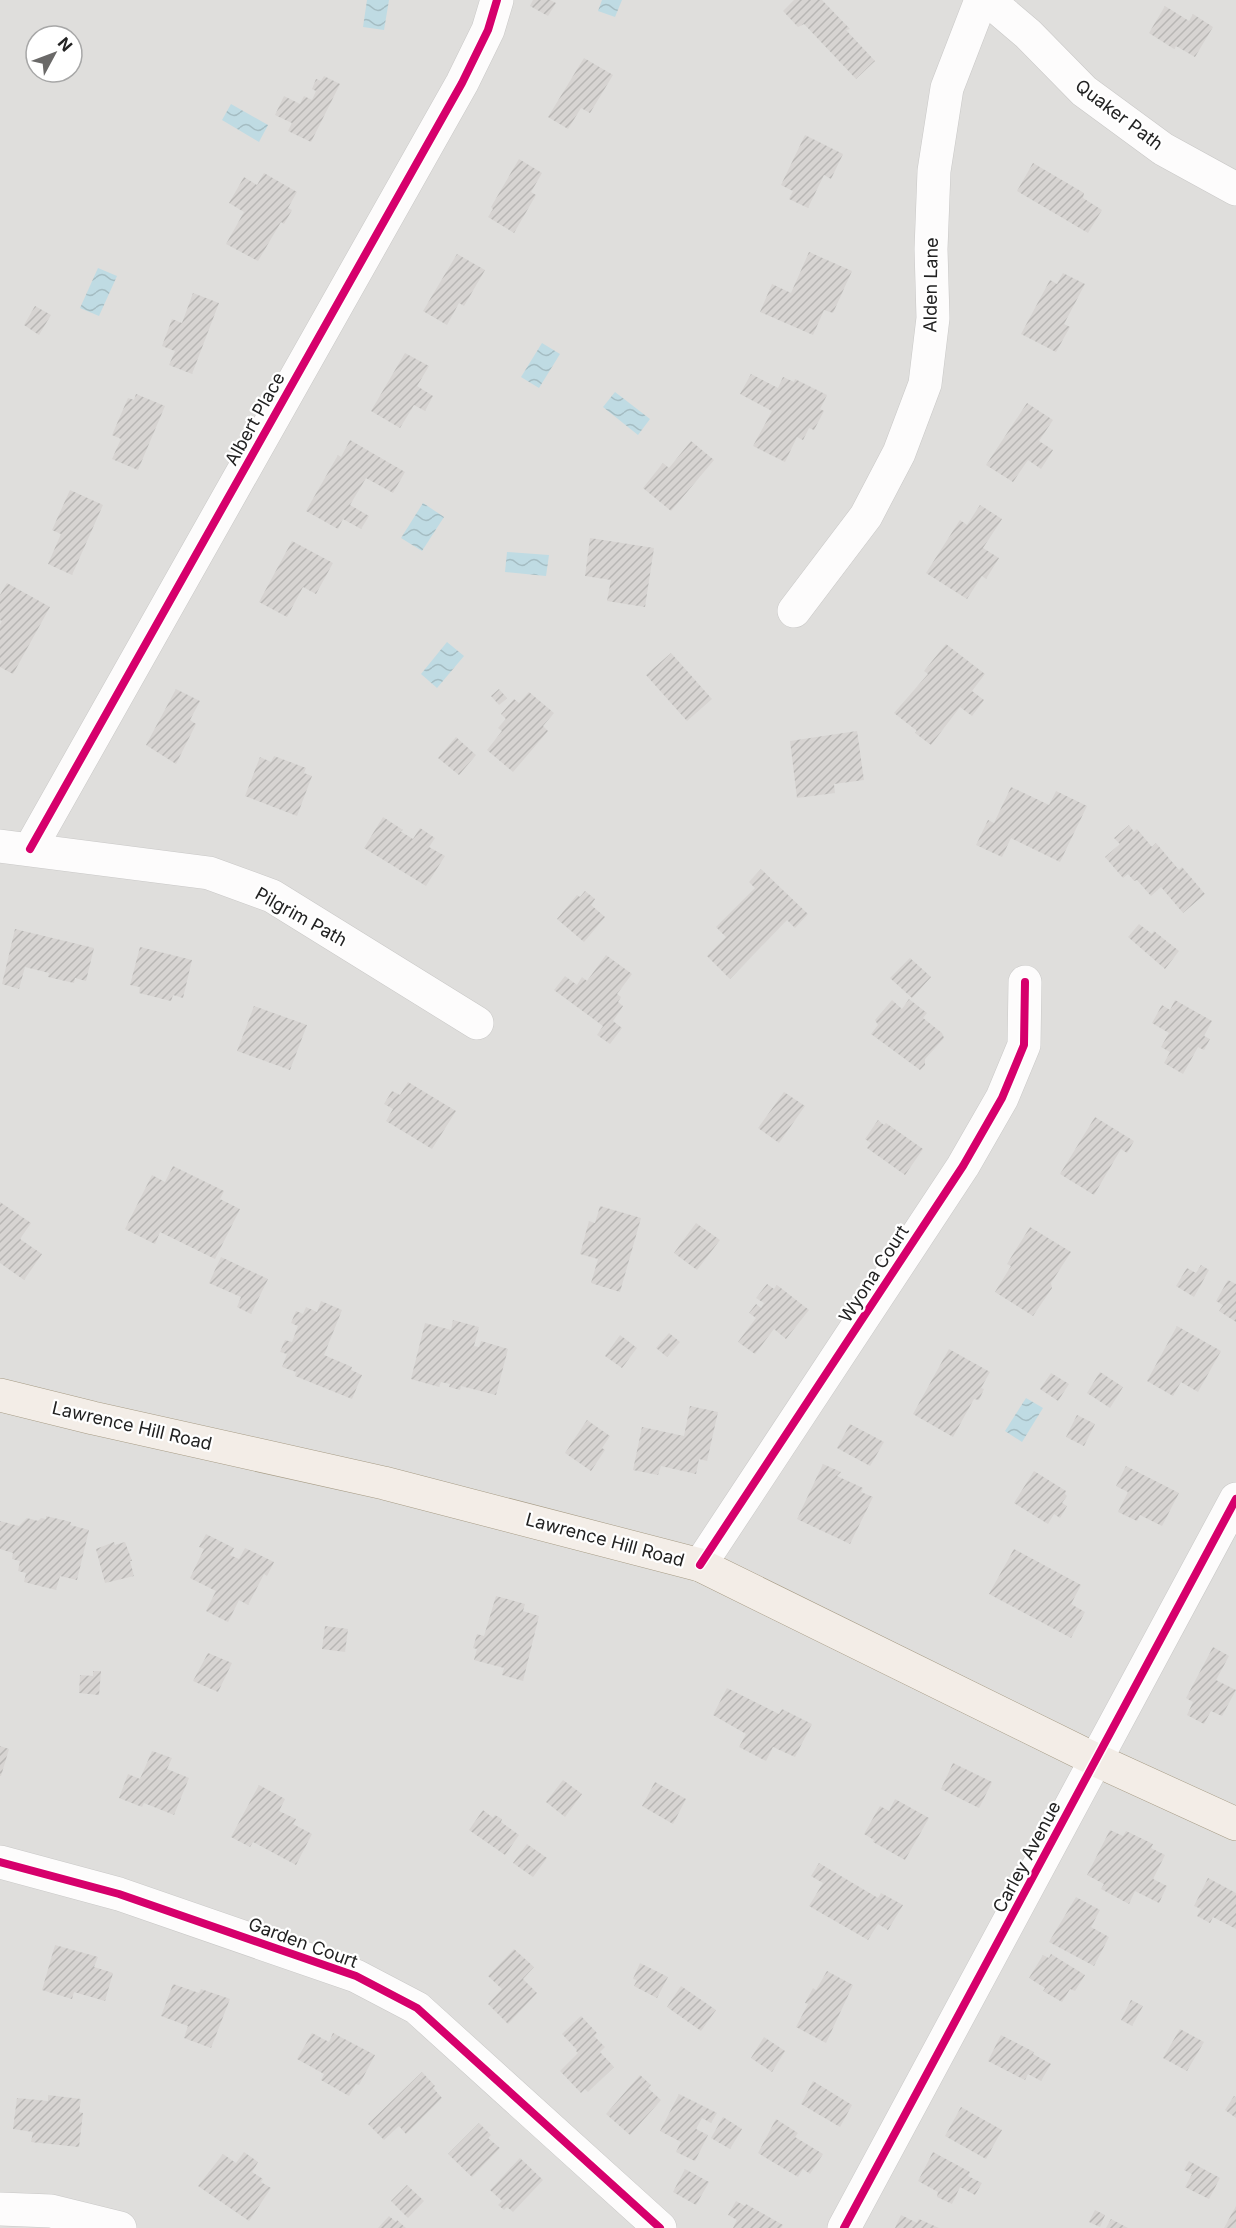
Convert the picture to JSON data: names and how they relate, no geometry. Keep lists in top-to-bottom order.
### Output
{
  "streets": {
    "main road": ["Lawrence Hill Road"],
    "street": [
      "Quaker Path",
      "Alden Lane",
      "Albert Place",
      "Pilgrim Path",
      "Wyona Court",
      "Carley Avenue",
      "Garden Court"
    ]
  },
  "crossings": [
    ["Albert Place", "Pilgrim Path"],
    ["Wyona Court", "Lawrence Hill Road"],
    ["Lawrence Hill Road", "Carley Avenue"]
  ],
  "north": "top right"
}
